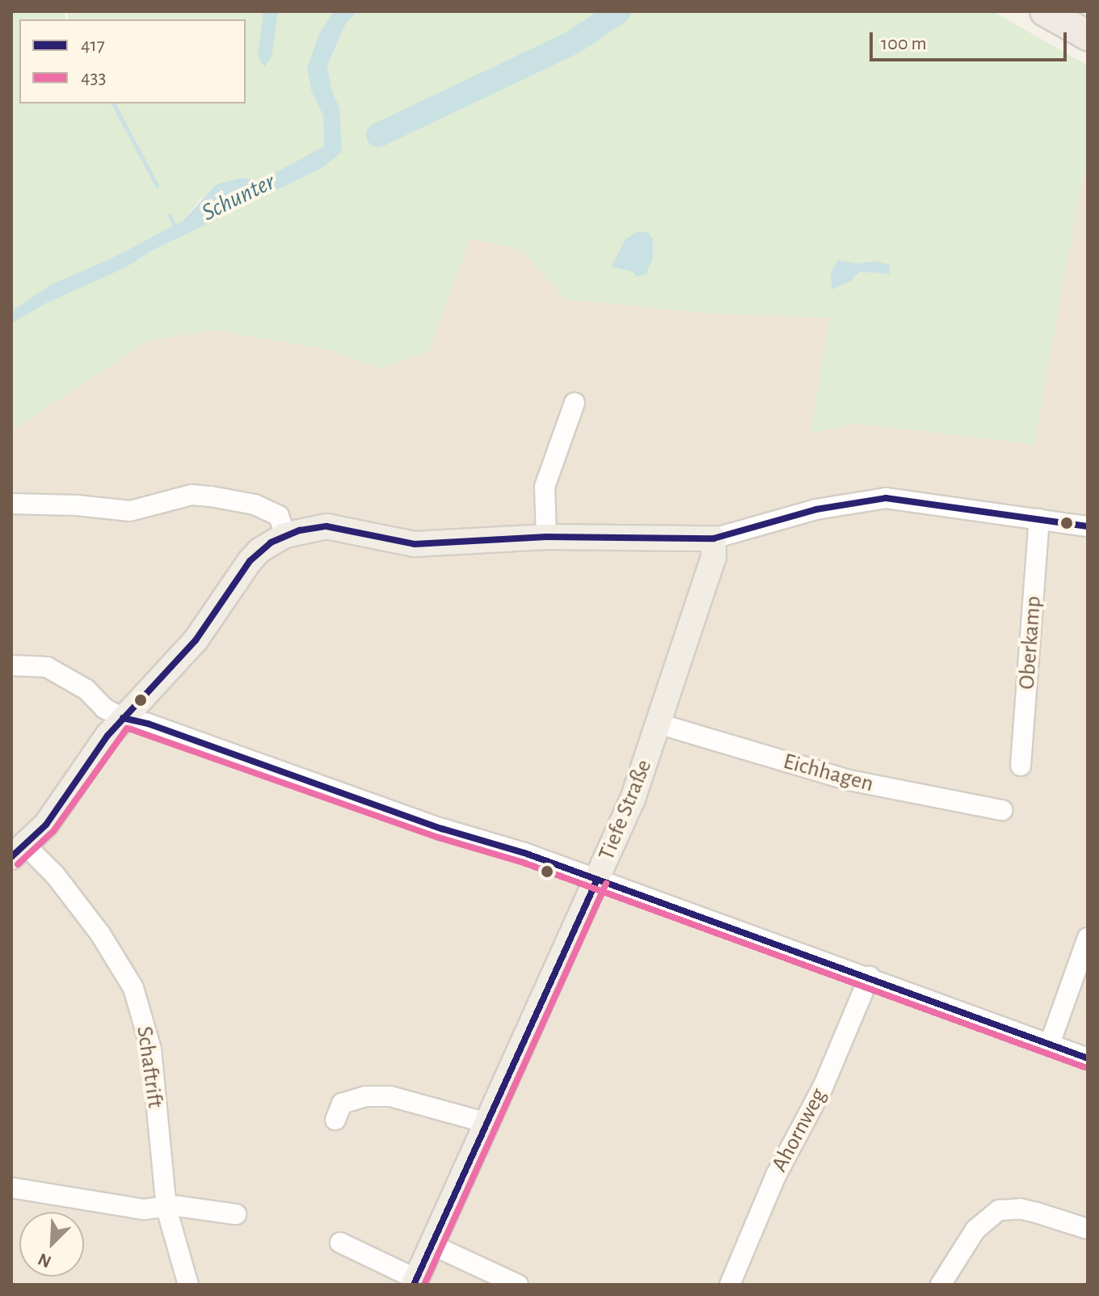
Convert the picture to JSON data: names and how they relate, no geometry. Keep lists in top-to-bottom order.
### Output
{
  "streets": {
    "main road": ["Tiefe Straße"],
    "street": [
      "Oberkamp",
      "Eichhagen",
      "Schaftrift",
      "Ahornweg"
    ]
  },
  "crossings": [
    ["Eichhagen", "Tiefe Straße"]
  ],
  "water": ["Schunter"],
  "lines": ["transit line 417", "transit line 433"],
  "legend": ["417", "433"],
  "scale_bar": "100 m",
  "north": "bottom left"
}
